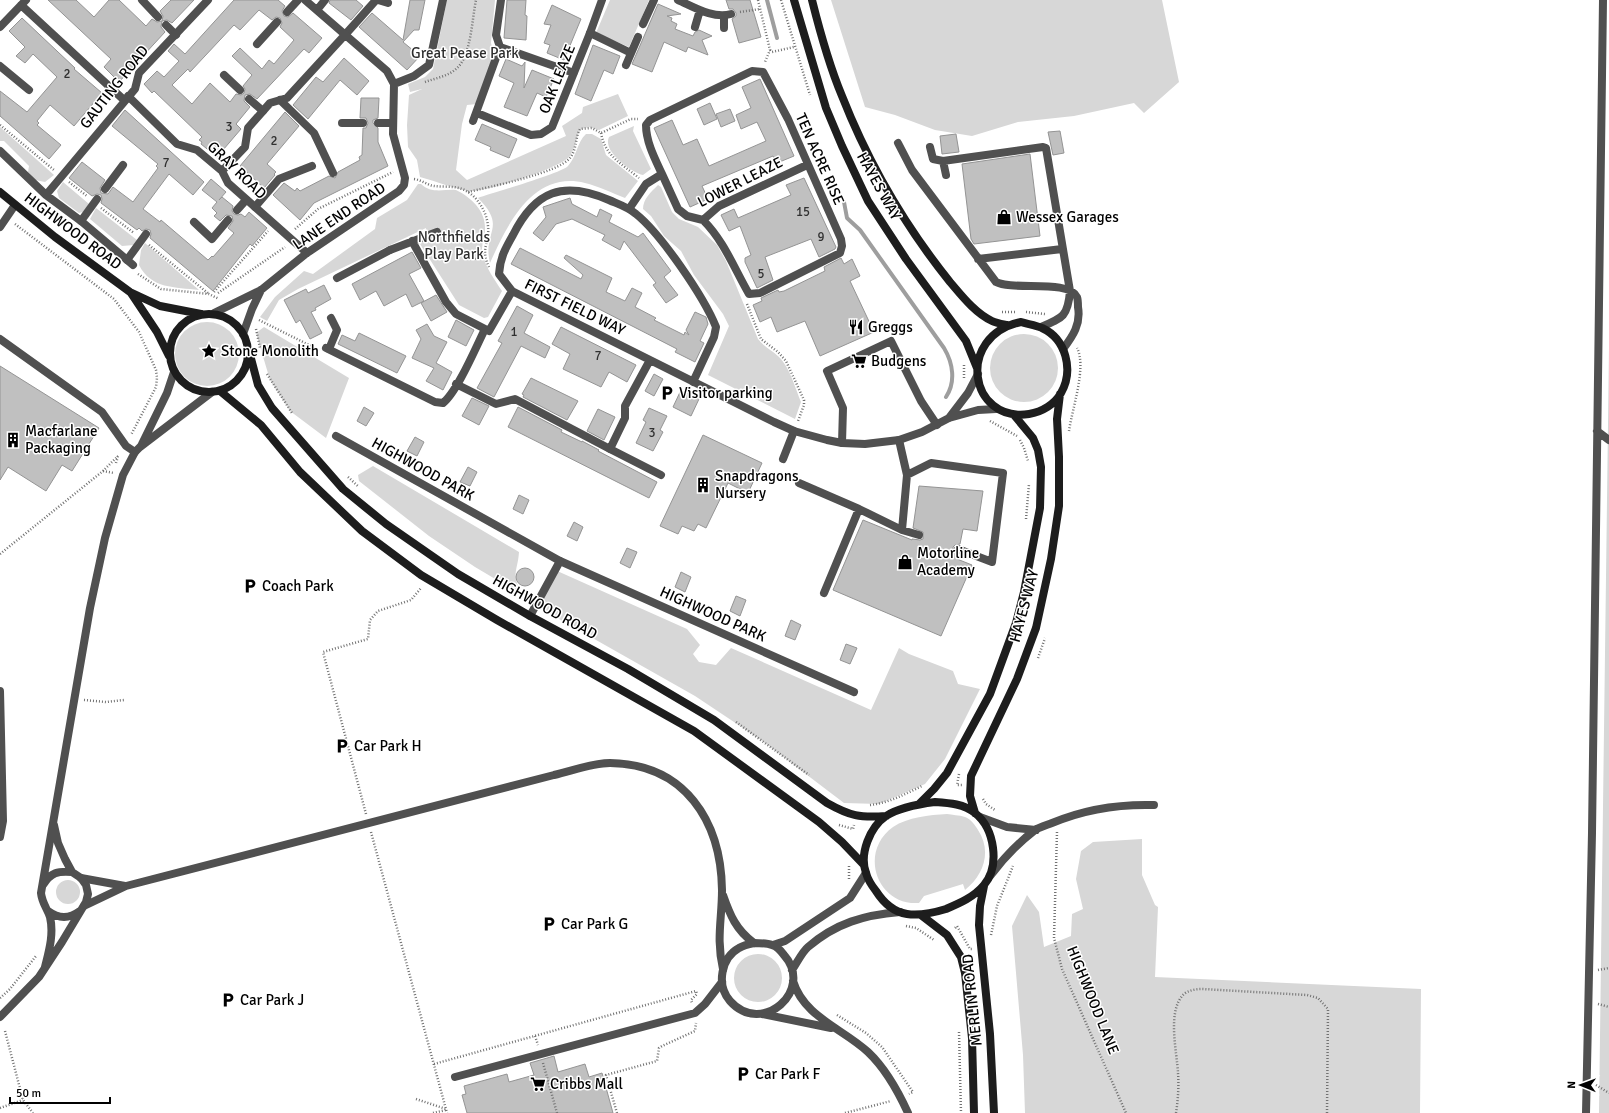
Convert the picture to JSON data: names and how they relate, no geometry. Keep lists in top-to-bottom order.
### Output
{
  "streets": {
    "street": [
      "OAK LEAZE",
      "GAUTING ROAD",
      "TEN ACRE RISE",
      "GRAY ROAD",
      "LOWER LEAZE",
      "HAYES WAY",
      "LANE END ROAD",
      "HIGHWOOD ROAD",
      "FIRST FIELD WAY",
      "HIGHWOOD PARK",
      "MERLIN ROAD"
    ],
    "path": ["HIGHWOOD LANE"]
  },
  "crossings": [
    ["GAUTING ROAD", "GRAY ROAD"],
    ["TEN ACRE RISE", "LOWER LEAZE"],
    ["GRAY ROAD", "LANE END ROAD"],
    ["HAYES WAY", "HIGHWOOD ROAD"],
    ["HAYES WAY", "FIRST FIELD WAY"],
    ["HAYES WAY", "MERLIN ROAD"],
    ["LANE END ROAD", "HIGHWOOD ROAD"],
    ["HIGHWOOD ROAD", "MERLIN ROAD"]
  ],
  "parks": ["Great Pease Park", "Northfields Play Park"],
  "places": {
    "shop": ["Wessex Garages", "Motorline Academy"],
    "restaurant": ["Greggs"],
    "place": ["Stone Monolith"],
    "supermarket": ["Budgens", "Cribbs Mall"],
    "parking": [
      "Visitor parking",
      "Coach Park",
      "Car Park H",
      "Car Park G",
      "Car Park J",
      "Car Park F"
    ],
    "building": ["Macfarlane Packaging", "Snapdragons Nursery"]
  },
  "house_numbers": [
    "2",
    "3",
    "2",
    "7",
    "15",
    "9",
    "5",
    "1",
    "7",
    "3"
  ],
  "scale_bar": "50 m",
  "north": "left"
}
